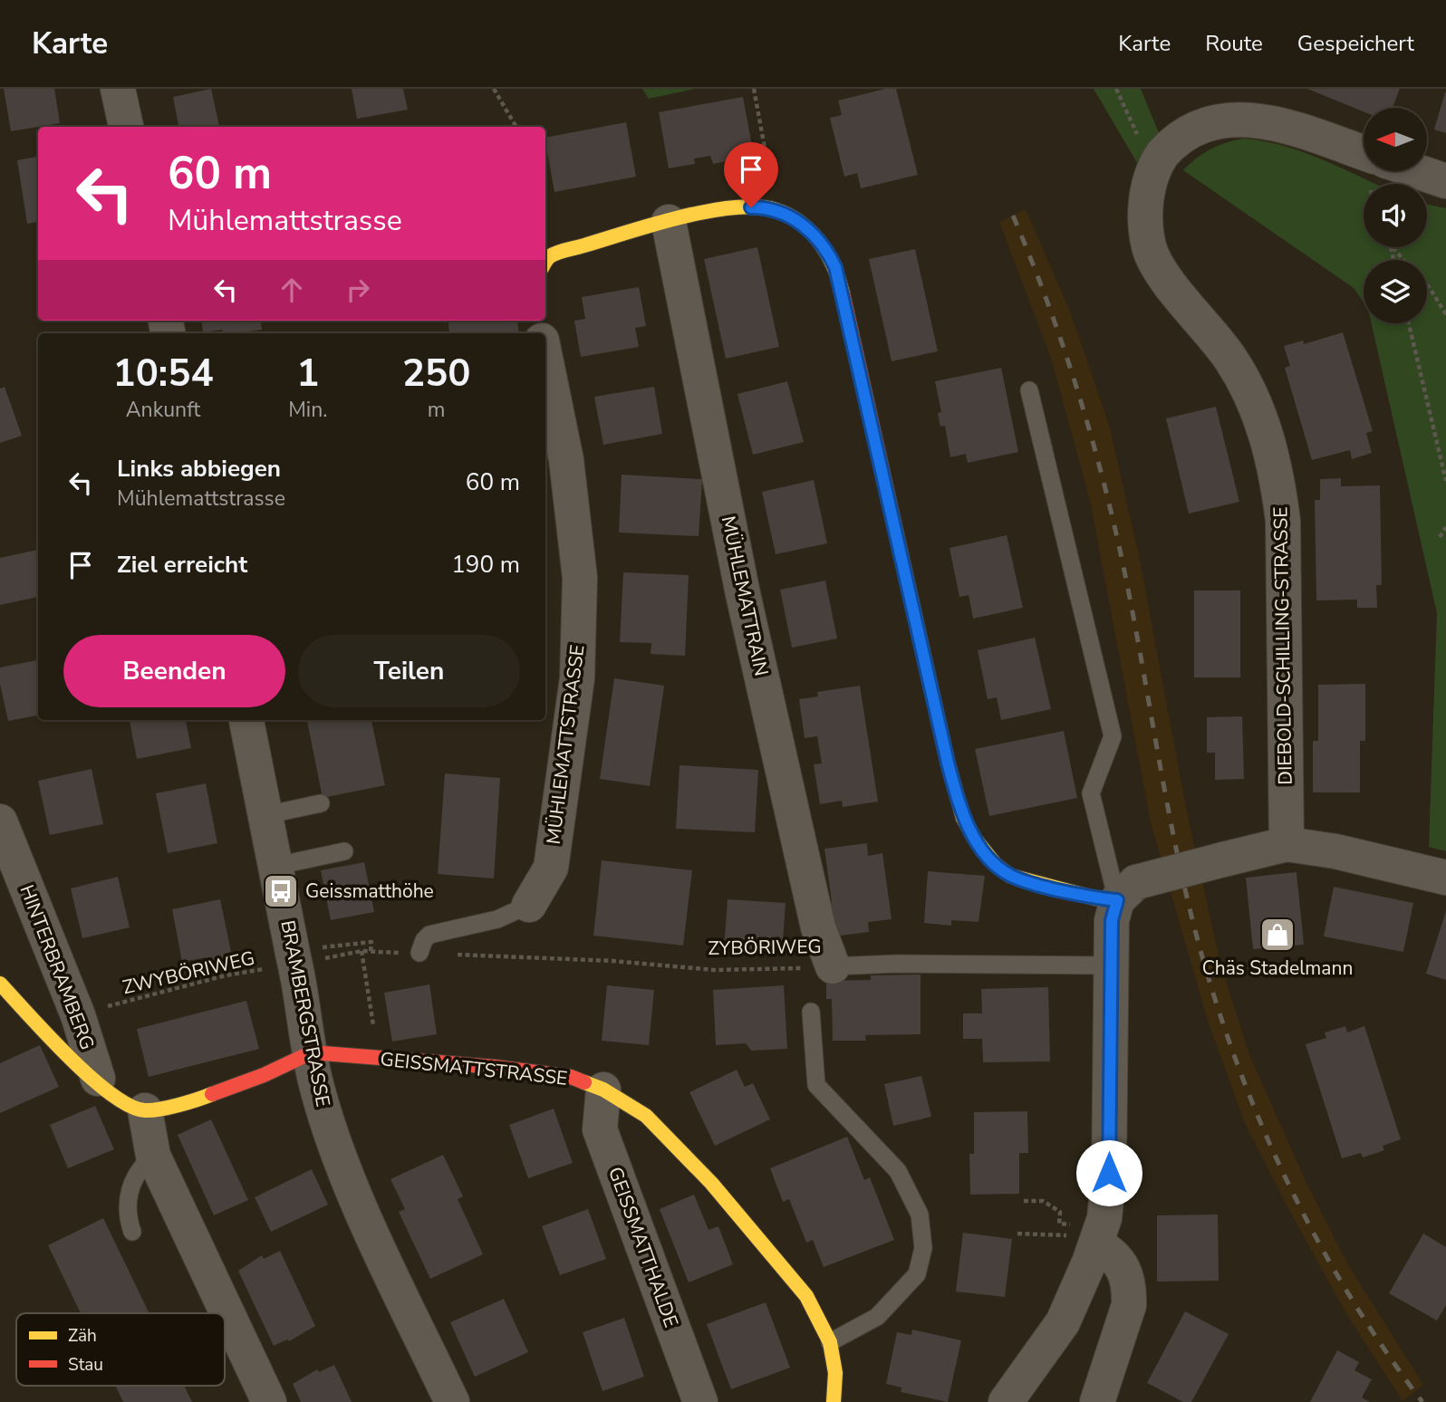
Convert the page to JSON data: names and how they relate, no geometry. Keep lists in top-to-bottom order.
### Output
{
  "streets": {
    "street": [
      "MÜHLEMATTRAIN",
      "DIEBOLD-SCHILLING-STRASSE",
      "MÜHLEMATTSTRASSE",
      "HINTERBRAMBERG",
      "BRAMBERGSTRASSE",
      "GEISSMATTSTRASSE",
      "GEISSMATTHALDE"
    ],
    "lane": ["ZYBÖRIWEG"],
    "path": ["ZWYBÖRIWEG"]
  },
  "crossings": [
    ["MÜHLEMATTRAIN", "ZYBÖRIWEG"],
    ["MÜHLEMATTSTRASSE", "ZYBÖRIWEG"],
    ["MÜHLEMATTSTRASSE", "ZWYBÖRIWEG"],
    ["ZYBÖRIWEG", "ZWYBÖRIWEG"],
    ["HINTERBRAMBERG", "ZWYBÖRIWEG"],
    ["ZWYBÖRIWEG", "BRAMBERGSTRASSE"],
    ["BRAMBERGSTRASSE", "GEISSMATTSTRASSE"],
    ["GEISSMATTSTRASSE", "GEISSMATTHALDE"]
  ],
  "places": {
    "bus stop": ["Geissmatthöhe"],
    "shop": ["Chäs Stadelmann"]
  },
  "legend": ["Zäh", "Stau"],
  "north": "left",
  "page": {
    "header": "Karte",
    "nav": ["Karte", "Route", "Gespeichert"],
    "turn": ["60 m", "Mühlemattstrasse"],
    "eta": [
      "10:54",
      "Ankunft",
      "1",
      "Min.",
      "250",
      "m"
    ],
    "list": [
      {
        "name": "Links abbiegen",
        "note": "Mühlemattstrasse",
        "value": "60 m"
      },
      {
        "name": "Ziel erreicht",
        "value": "190 m"
      }
    ],
    "buttons": ["Beenden", "Teilen"]
  }
}
